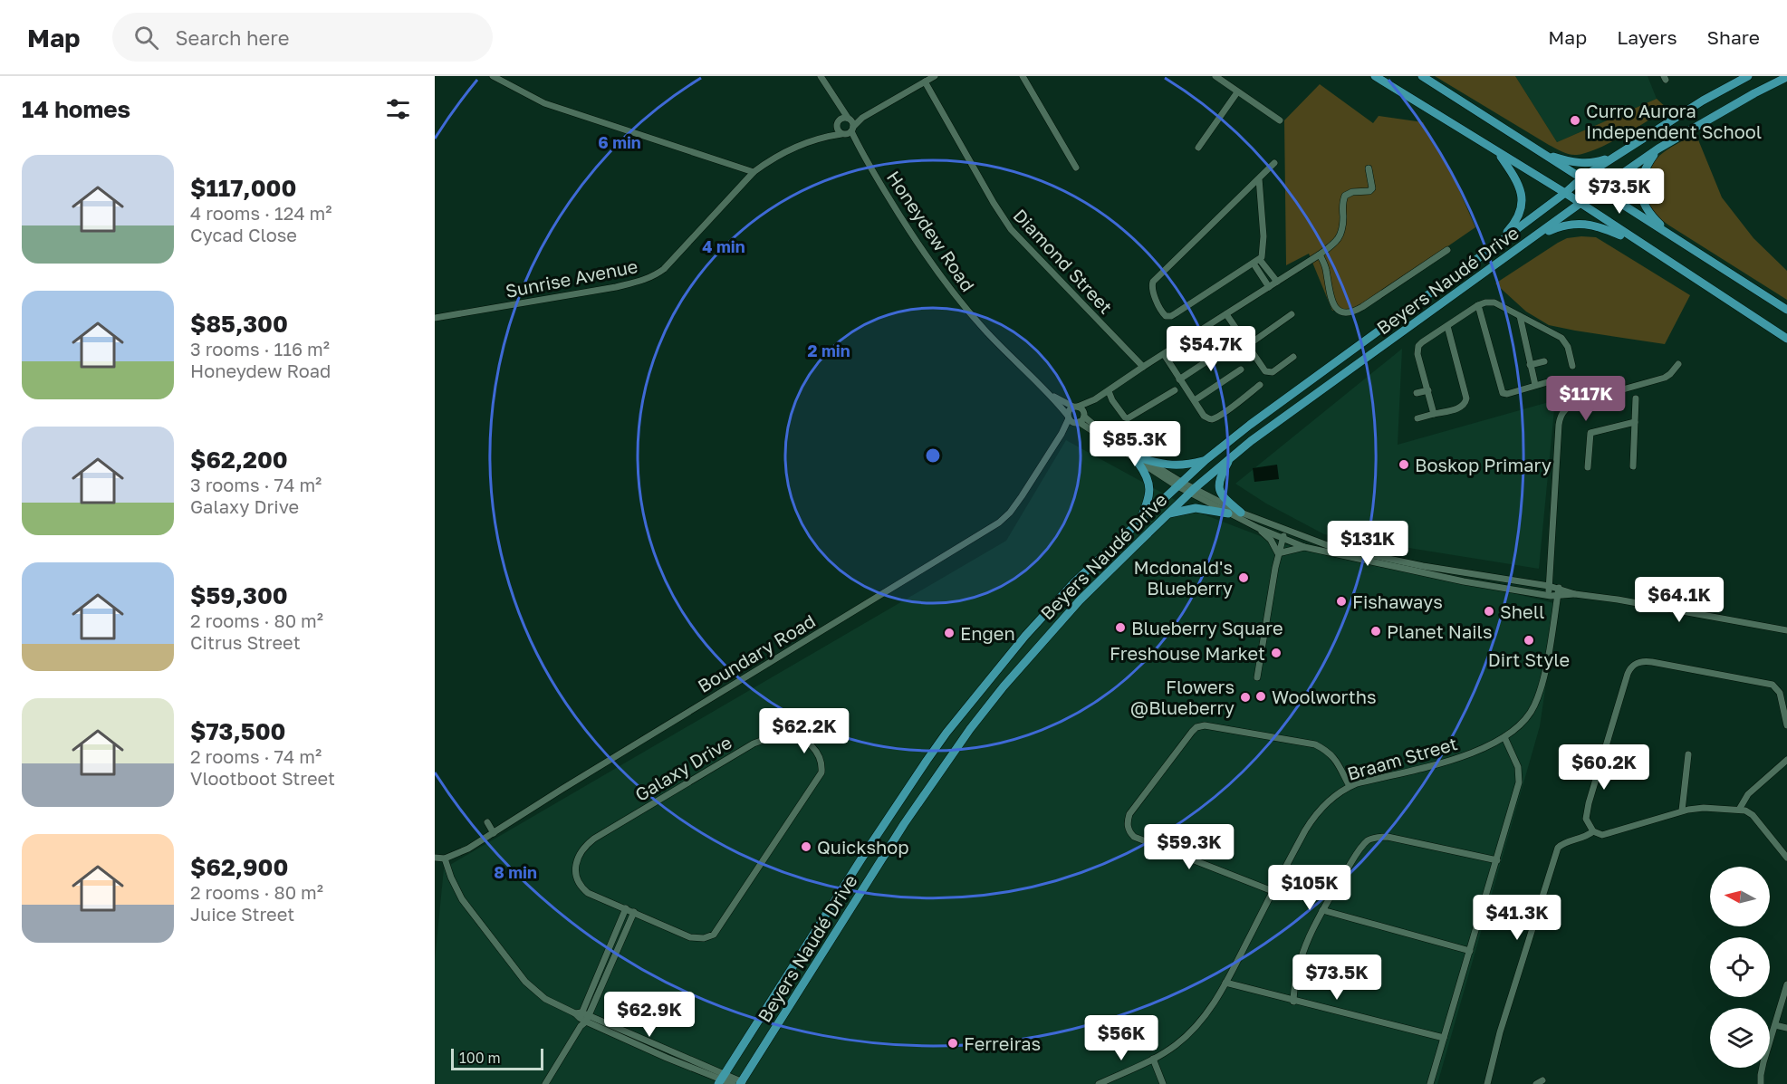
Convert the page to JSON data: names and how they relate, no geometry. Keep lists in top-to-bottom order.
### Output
{
  "streets": {
    "main road": ["Beyers Naudé Drive"],
    "street": [
      "Honeydew Road",
      "Diamond Street",
      "Sunrise Avenue",
      "Boundary Road",
      "Braam Street",
      "Galaxy Drive"
    ]
  },
  "crossings": [
    ["Honeydew Road", "Sunrise Avenue"],
    ["Honeydew Road", "Boundary Road"]
  ],
  "places": [
    "Curro Aurora Independent School",
    "Boskop Primary",
    "Mcdonald's Blueberry",
    "Fishaways",
    "Shell",
    "Blueberry Square",
    "Planet Nails",
    "Engen",
    "Dirt Style",
    "Freshouse Market",
    "Woolworths",
    "Flowers @Blueberry",
    "Quickshop",
    "Ferreiras"
  ],
  "scale_bar": "100 m",
  "north": "left",
  "page": {
    "header": "Map",
    "search": "Search here",
    "nav": ["Map", "Layers", "Share"],
    "heading": "14 homes",
    "list": [
      {
        "name": "$117,000",
        "note": "4 rooms · 124 m² · Cycad Close"
      },
      {
        "name": "$85,300",
        "note": "3 rooms · 116 m² · Honeydew Road"
      },
      {
        "name": "$62,200",
        "note": "3 rooms · 74 m² · Galaxy Drive"
      },
      {
        "name": "$59,300",
        "note": "2 rooms · 80 m² · Citrus Street"
      },
      {
        "name": "$73,500",
        "note": "2 rooms · 74 m² · Vlootboot Street"
      },
      {
        "name": "$62,900",
        "note": "2 rooms · 80 m² · Juice Street"
      }
    ],
    "price": [
      "$73.5K",
      "$54.7K",
      "$117K",
      "$85.3K",
      "$131K",
      "$64.1K",
      "$62.2K",
      "$60.2K",
      "$59.3K",
      "$105K",
      "$41.3K",
      "$73.5K",
      "$62.9K",
      "$56K"
    ],
    "scale": "100 m"
  },
  "rings": [
    "6 min",
    "4 min",
    "2 min",
    "8 min"
  ]
}
